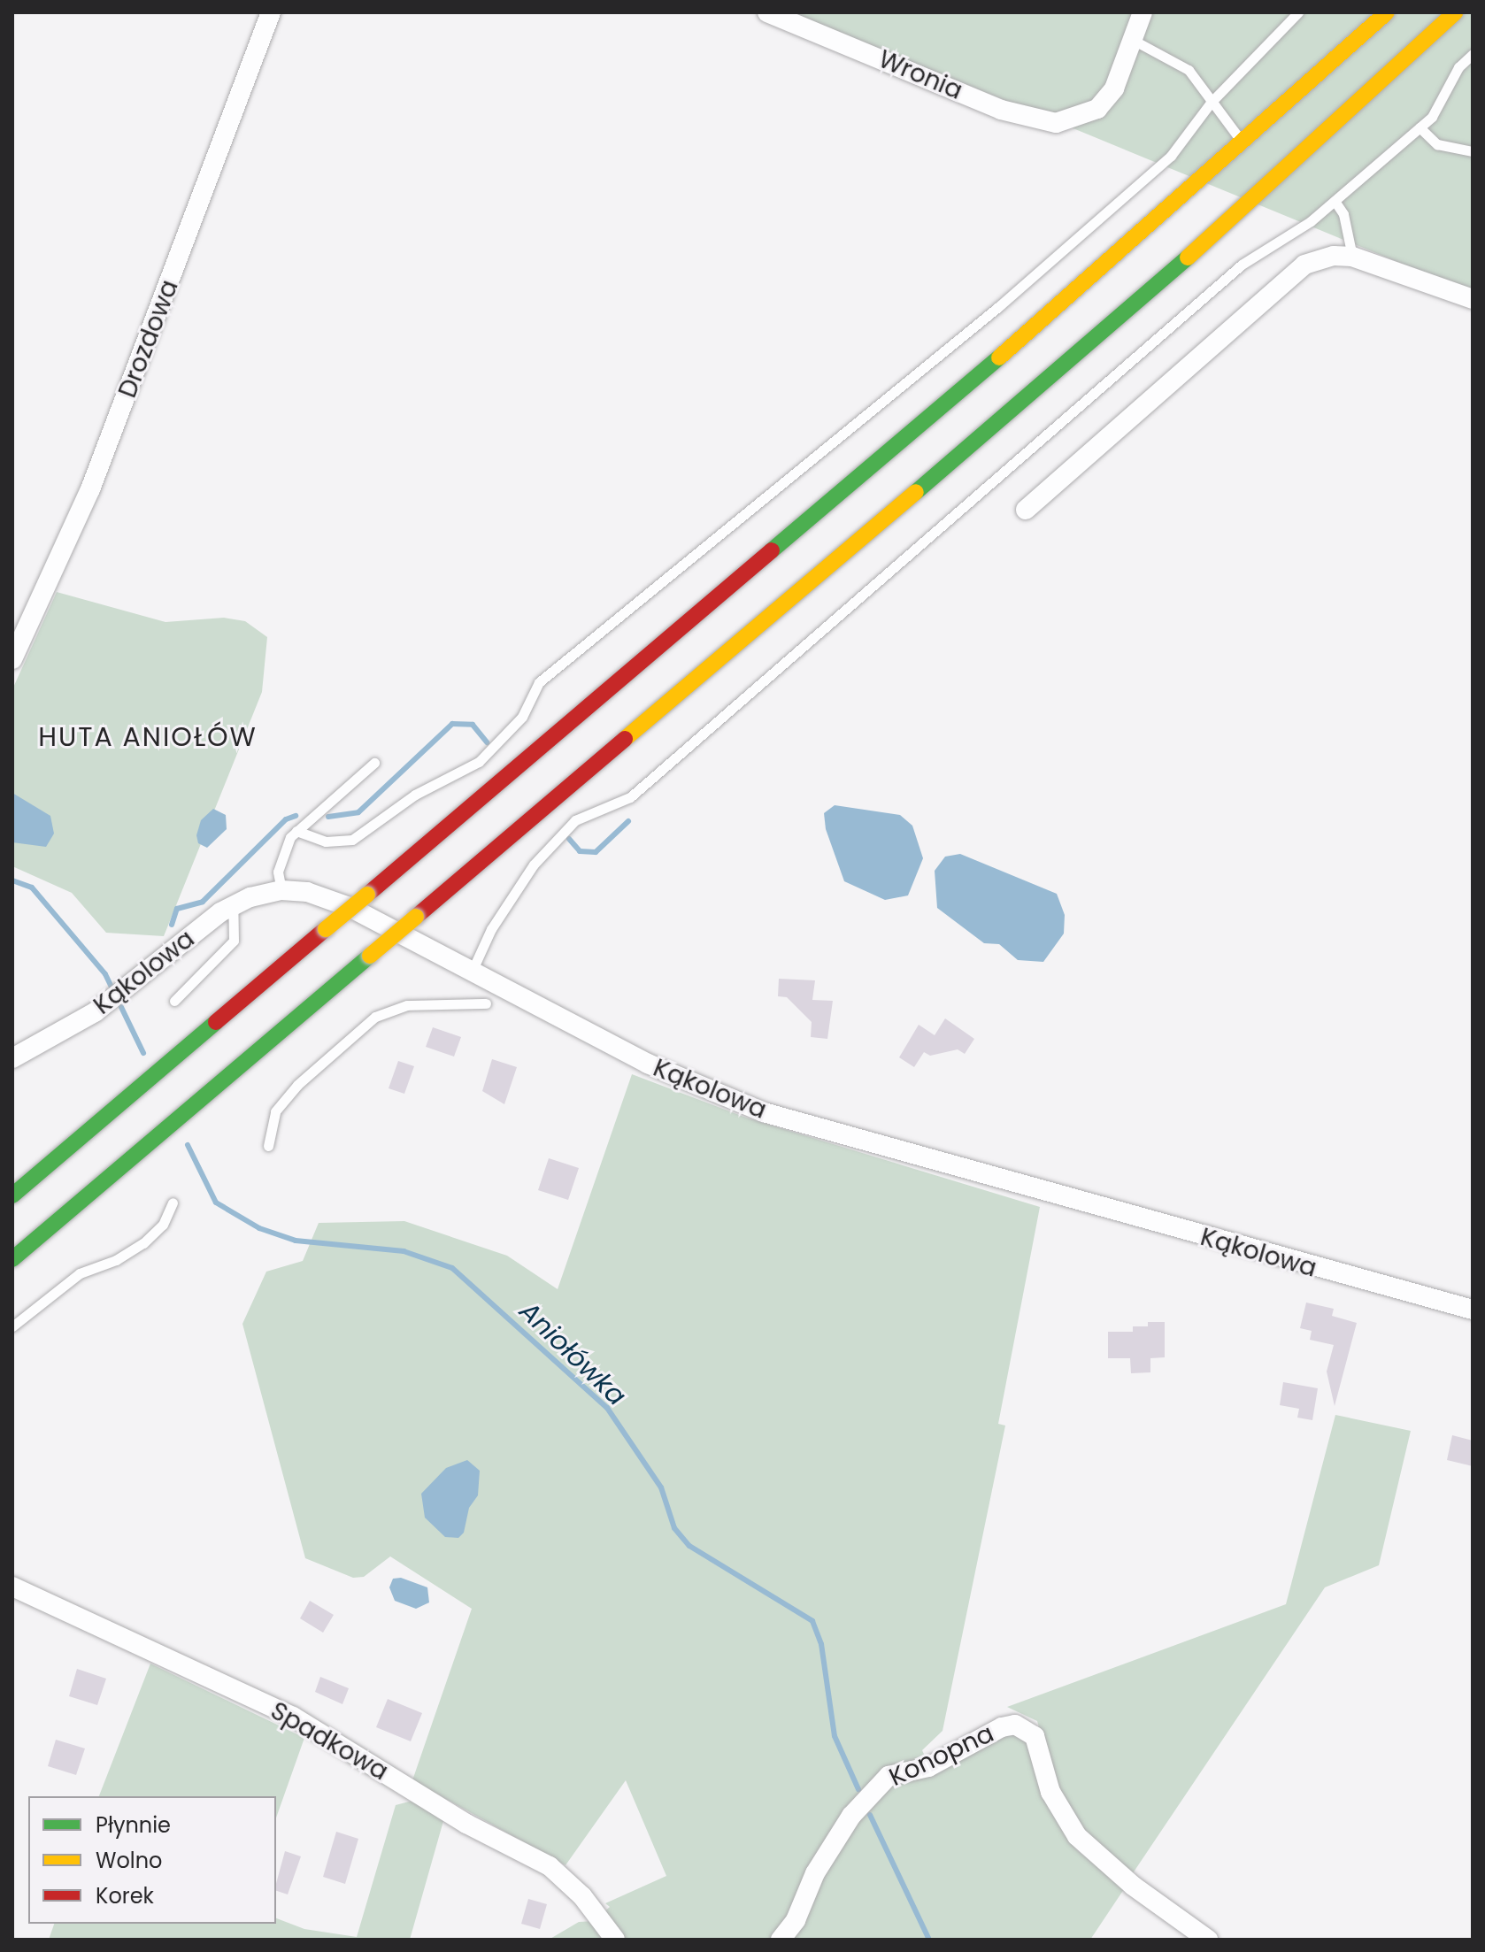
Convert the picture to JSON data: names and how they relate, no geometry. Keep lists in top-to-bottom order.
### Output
{
  "streets": {
    "street": [
      "Wronia",
      "Drozdowa",
      "Kąkolowa",
      "Spadkowa",
      "Konopna"
    ]
  },
  "districts": ["HUTA ANIOŁÓW"],
  "water": ["Aniołówka"],
  "legend": ["Płynnie", "Wolno", "Korek"]
}
